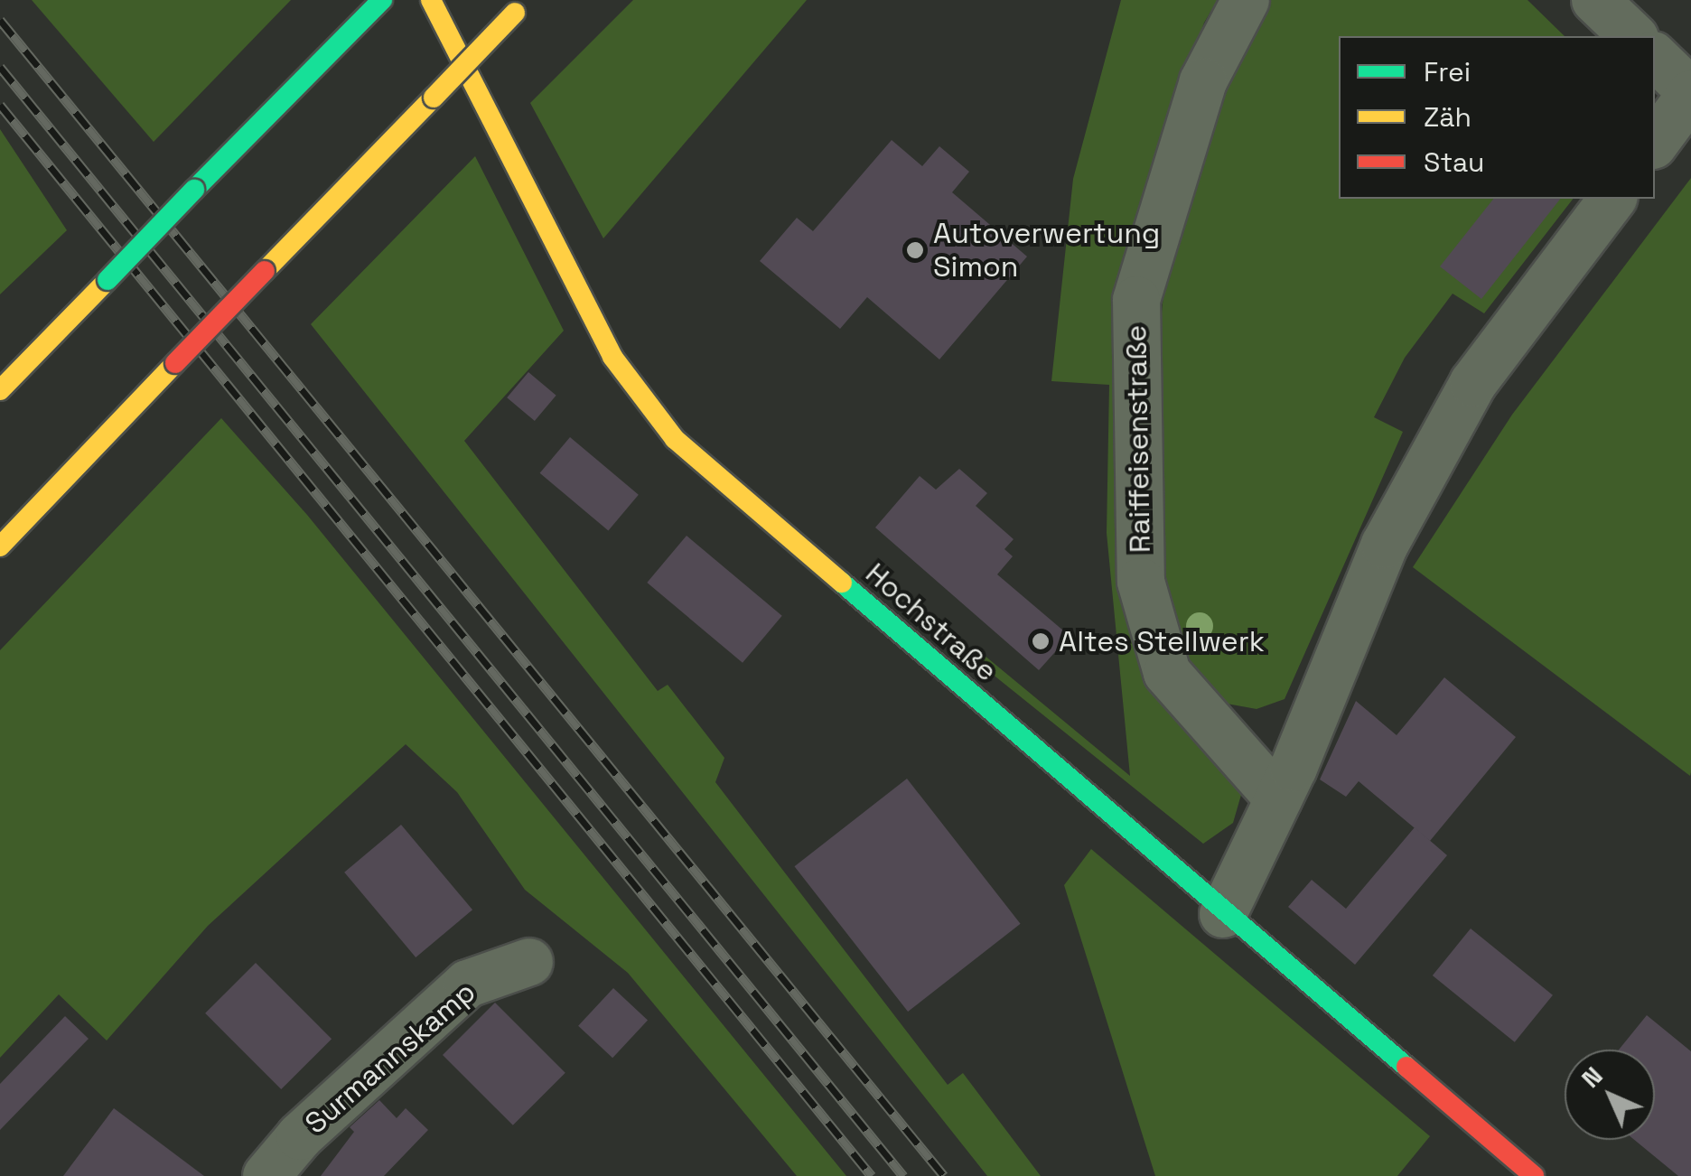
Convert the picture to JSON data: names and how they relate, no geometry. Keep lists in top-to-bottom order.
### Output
{
  "streets": {
    "main road": ["Hochstraße"],
    "street": ["Raiffeisenstraße", "Surmannskamp"]
  },
  "places": ["Autoverwertung Simon", "Altes Stellwerk"],
  "legend": ["Frei", "Zäh", "Stau"],
  "north": "top left"
}
